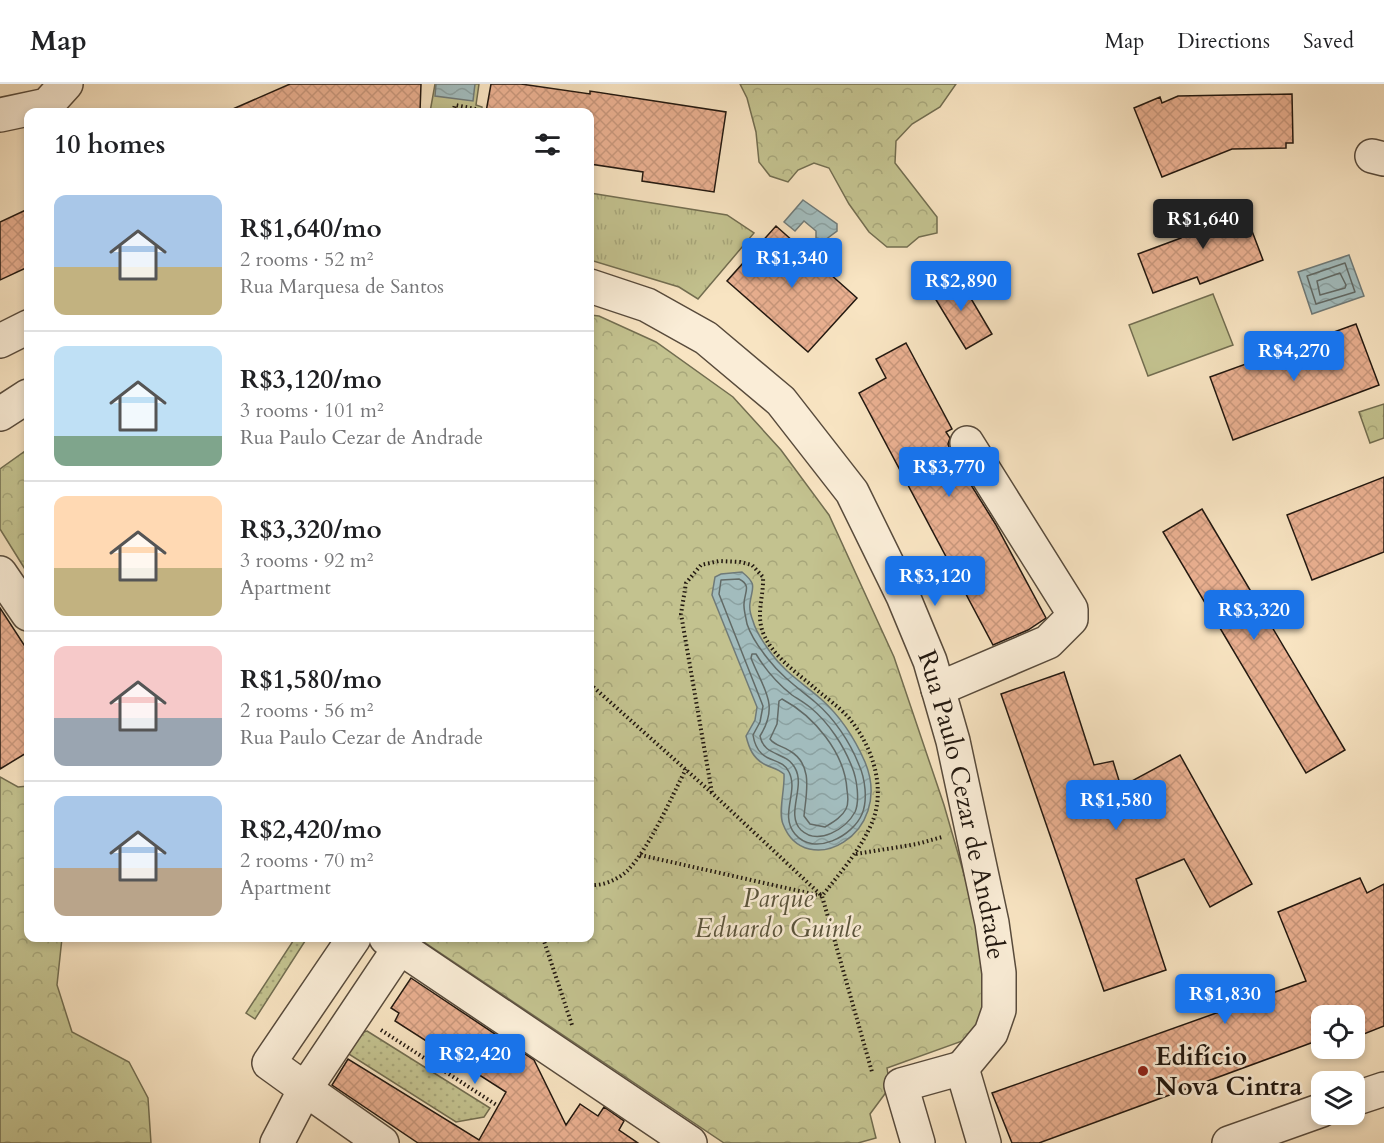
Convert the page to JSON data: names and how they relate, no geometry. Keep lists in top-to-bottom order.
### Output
{
  "streets": {
    "street": ["Rua Paulo Cezar de Andrade"]
  },
  "parks": ["Parque Eduardo Guinle"],
  "places": ["Edifício Nova Cintra"],
  "page": {
    "header": "Map",
    "nav": ["Map", "Directions", "Saved"],
    "heading": "10 homes",
    "list": [
      {
        "name": "R$1,640/mo",
        "note": "2 rooms · 52 m² · Rua Marquesa de Santos"
      },
      {
        "name": "R$3,120/mo",
        "note": "3 rooms · 101 m² · Rua Paulo Cezar de Andrade"
      },
      {
        "name": "R$3,320/mo",
        "note": "3 rooms · 92 m² · Apartment"
      },
      {
        "name": "R$1,580/mo",
        "note": "2 rooms · 56 m² · Rua Paulo Cezar de Andrade"
      },
      {
        "name": "R$2,420/mo",
        "note": "2 rooms · 70 m² · Apartment"
      }
    ],
    "price": [
      "R$1,640",
      "R$1,340",
      "R$2,890",
      "R$4,270",
      "R$3,770",
      "R$3,120",
      "R$3,320",
      "R$1,580",
      "R$1,830",
      "R$2,420"
    ]
  }
}
